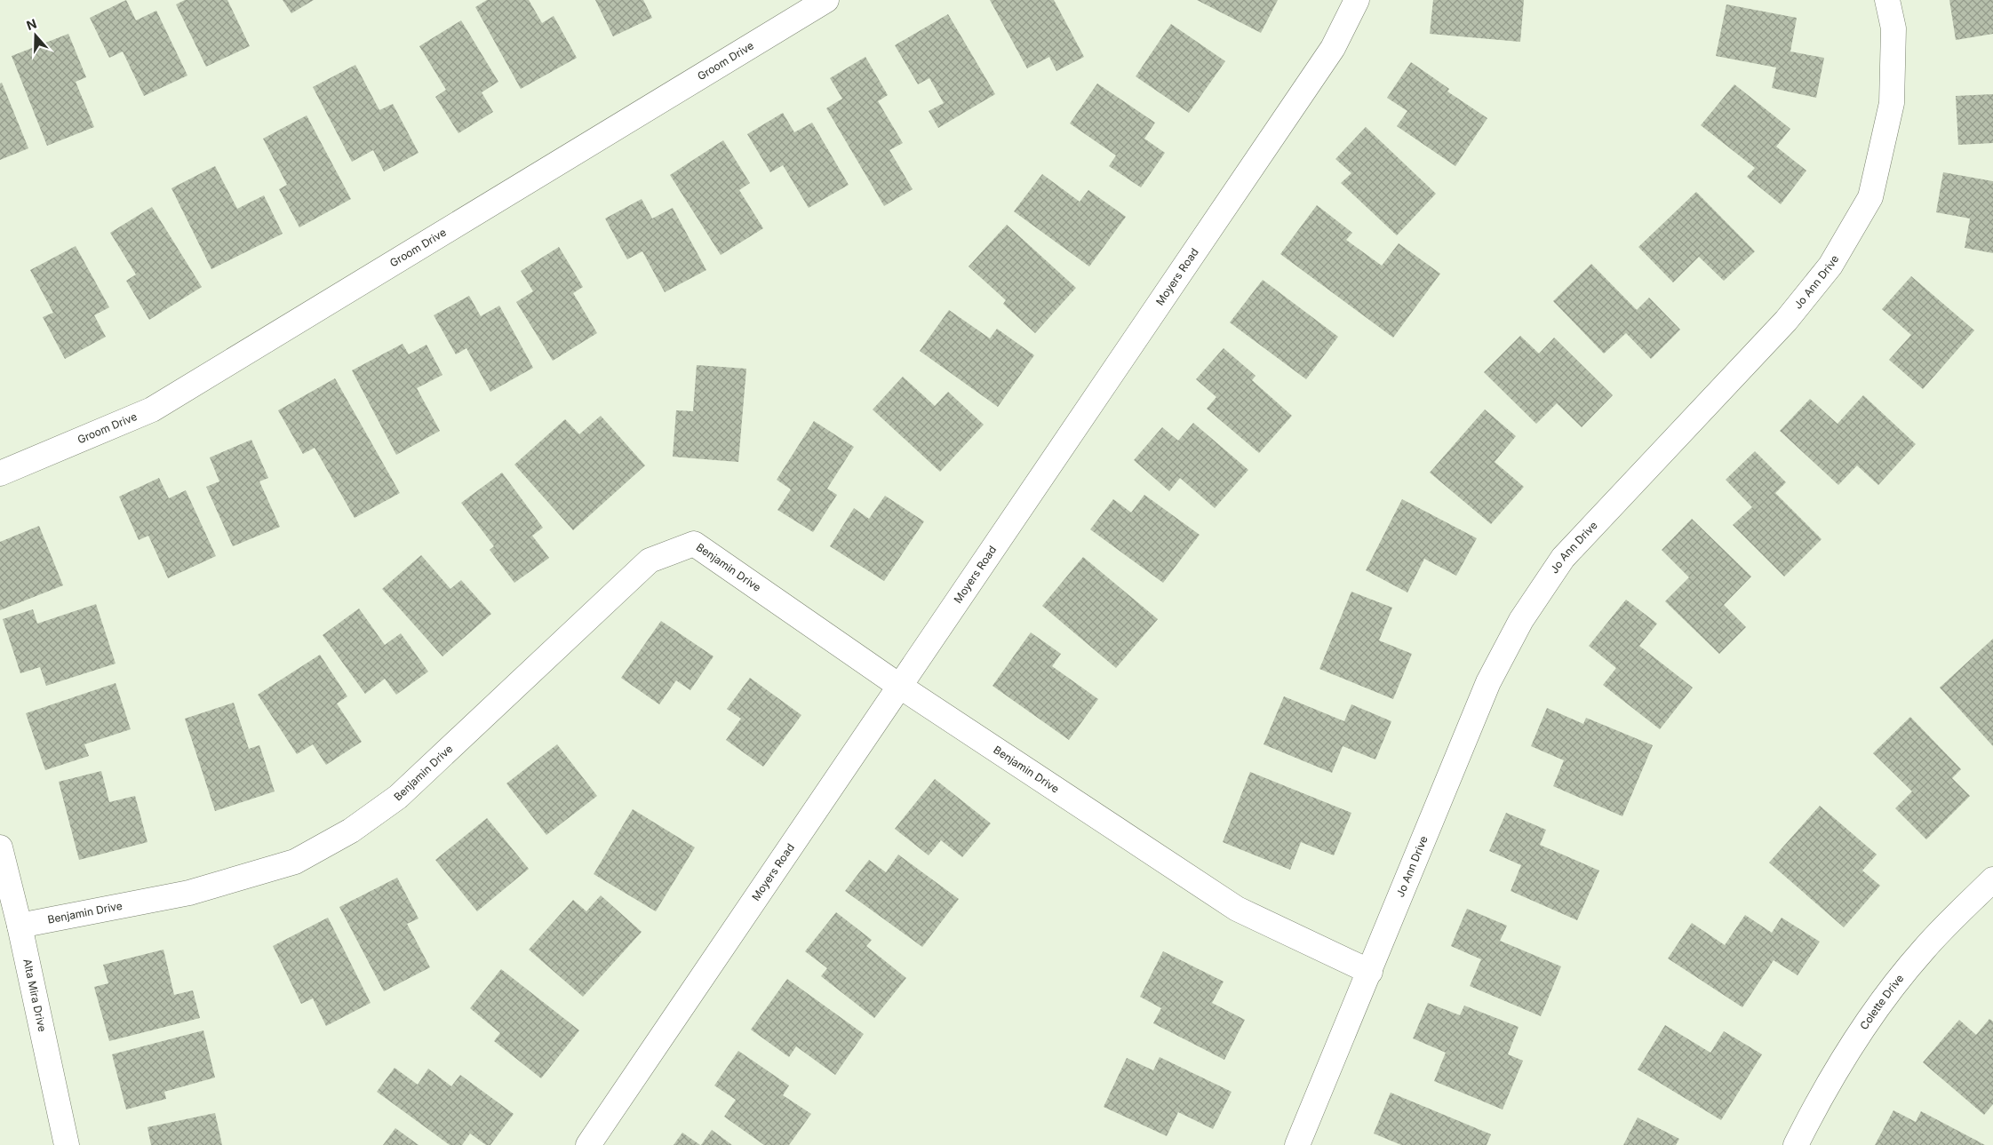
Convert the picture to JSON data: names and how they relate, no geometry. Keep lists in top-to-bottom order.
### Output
{
  "streets": {
    "street": [
      "Groom Drive",
      "Moyers Road",
      "Jo Ann Drive",
      "Benjamin Drive",
      "Alta Mira Drive",
      "Colette Drive"
    ]
  },
  "crossings": [
    ["Moyers Road", "Benjamin Drive"],
    ["Jo Ann Drive", "Benjamin Drive"],
    ["Benjamin Drive", "Alta Mira Drive"]
  ],
  "north": "top"
}
